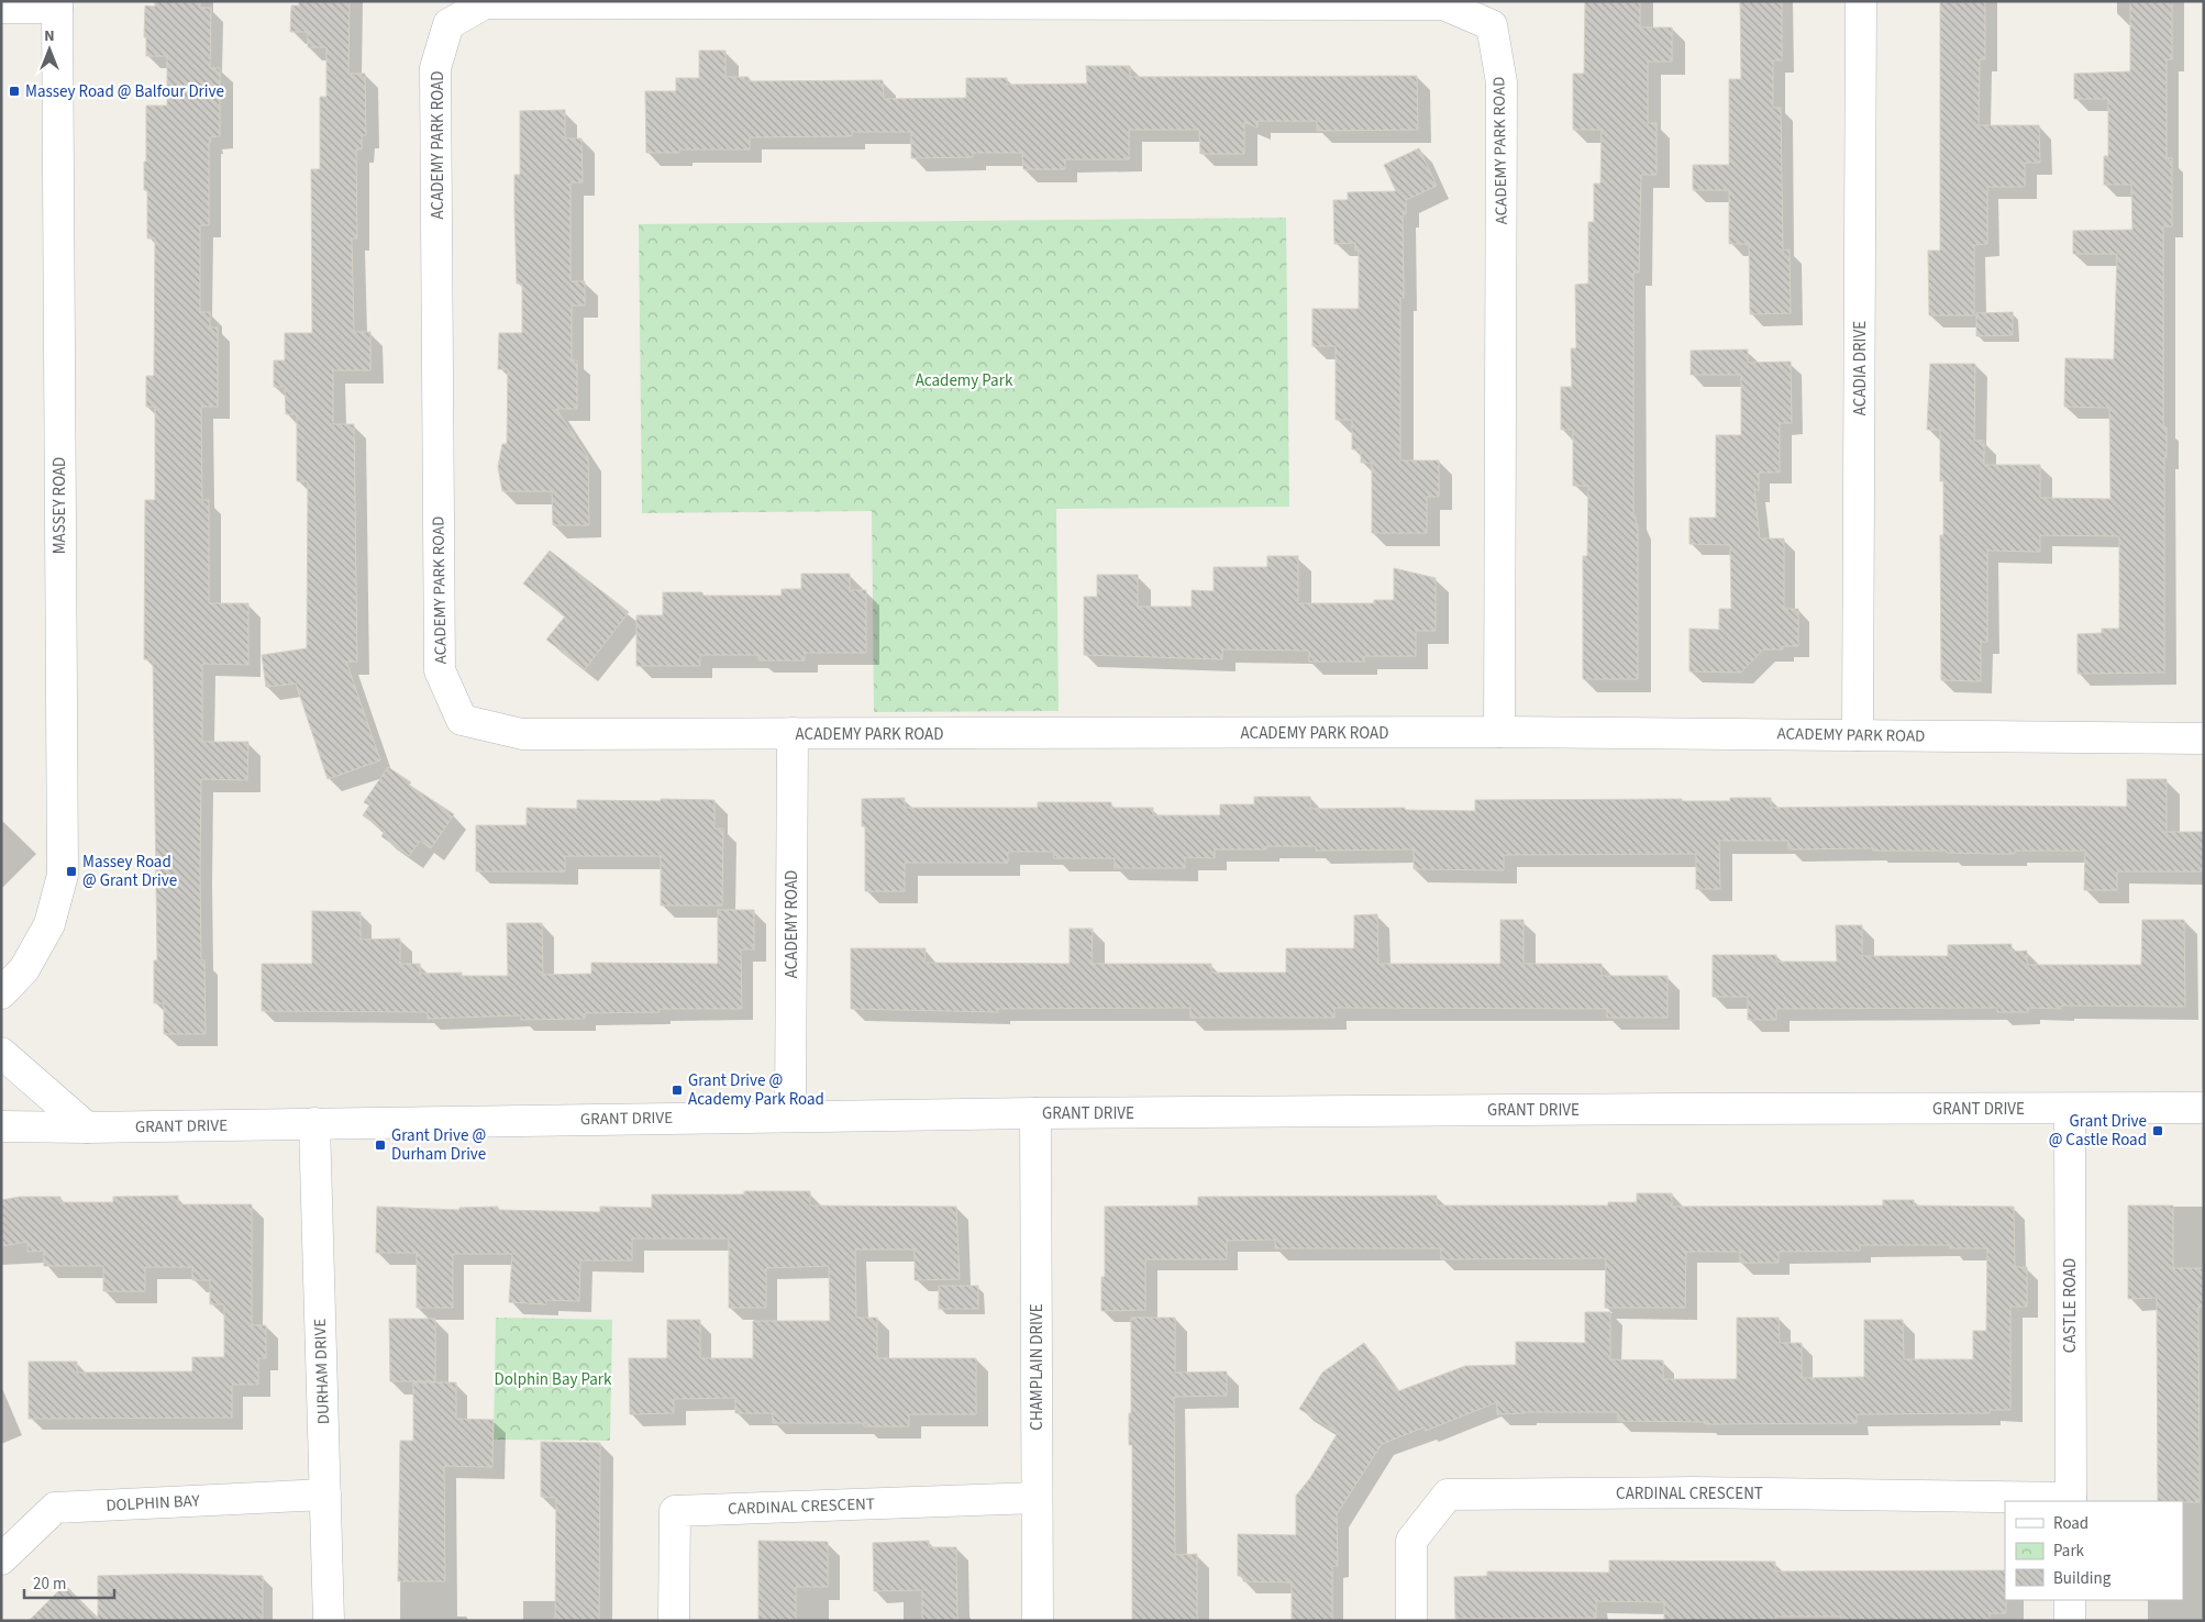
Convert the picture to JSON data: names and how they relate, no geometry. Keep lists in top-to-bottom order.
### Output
{
  "streets": {
    "street": [
      "ACADEMY PARK ROAD",
      "ACADIA DRIVE",
      "MASSEY ROAD",
      "ACADEMY ROAD",
      "GRANT DRIVE",
      "CASTLE ROAD",
      "CHAMPLAIN DRIVE",
      "DURHAM DRIVE",
      "CARDINAL CRESCENT",
      "DOLPHIN BAY"
    ]
  },
  "crossings": [
    ["ACADEMY PARK ROAD", "ACADIA DRIVE"],
    ["ACADEMY PARK ROAD", "ACADEMY ROAD"],
    ["ACADEMY ROAD", "GRANT DRIVE"],
    ["GRANT DRIVE", "CASTLE ROAD"],
    ["GRANT DRIVE", "CHAMPLAIN DRIVE"],
    ["GRANT DRIVE", "DURHAM DRIVE"],
    ["CASTLE ROAD", "CARDINAL CRESCENT"],
    ["CHAMPLAIN DRIVE", "CARDINAL CRESCENT"],
    ["DURHAM DRIVE", "DOLPHIN BAY"]
  ],
  "parks": ["Academy Park", "Dolphin Bay Park"],
  "places": {
    "transit": [
      "Massey Road @ Balfour Drive",
      "Massey Road @ Grant Drive",
      "Grant Drive @ Academy Park Road",
      "Grant Drive @ Castle Road",
      "Grant Drive @ Durham Drive"
    ]
  },
  "legend": ["Road", "Park", "Building"],
  "scale_bar": "20 m",
  "north": "top"
}
